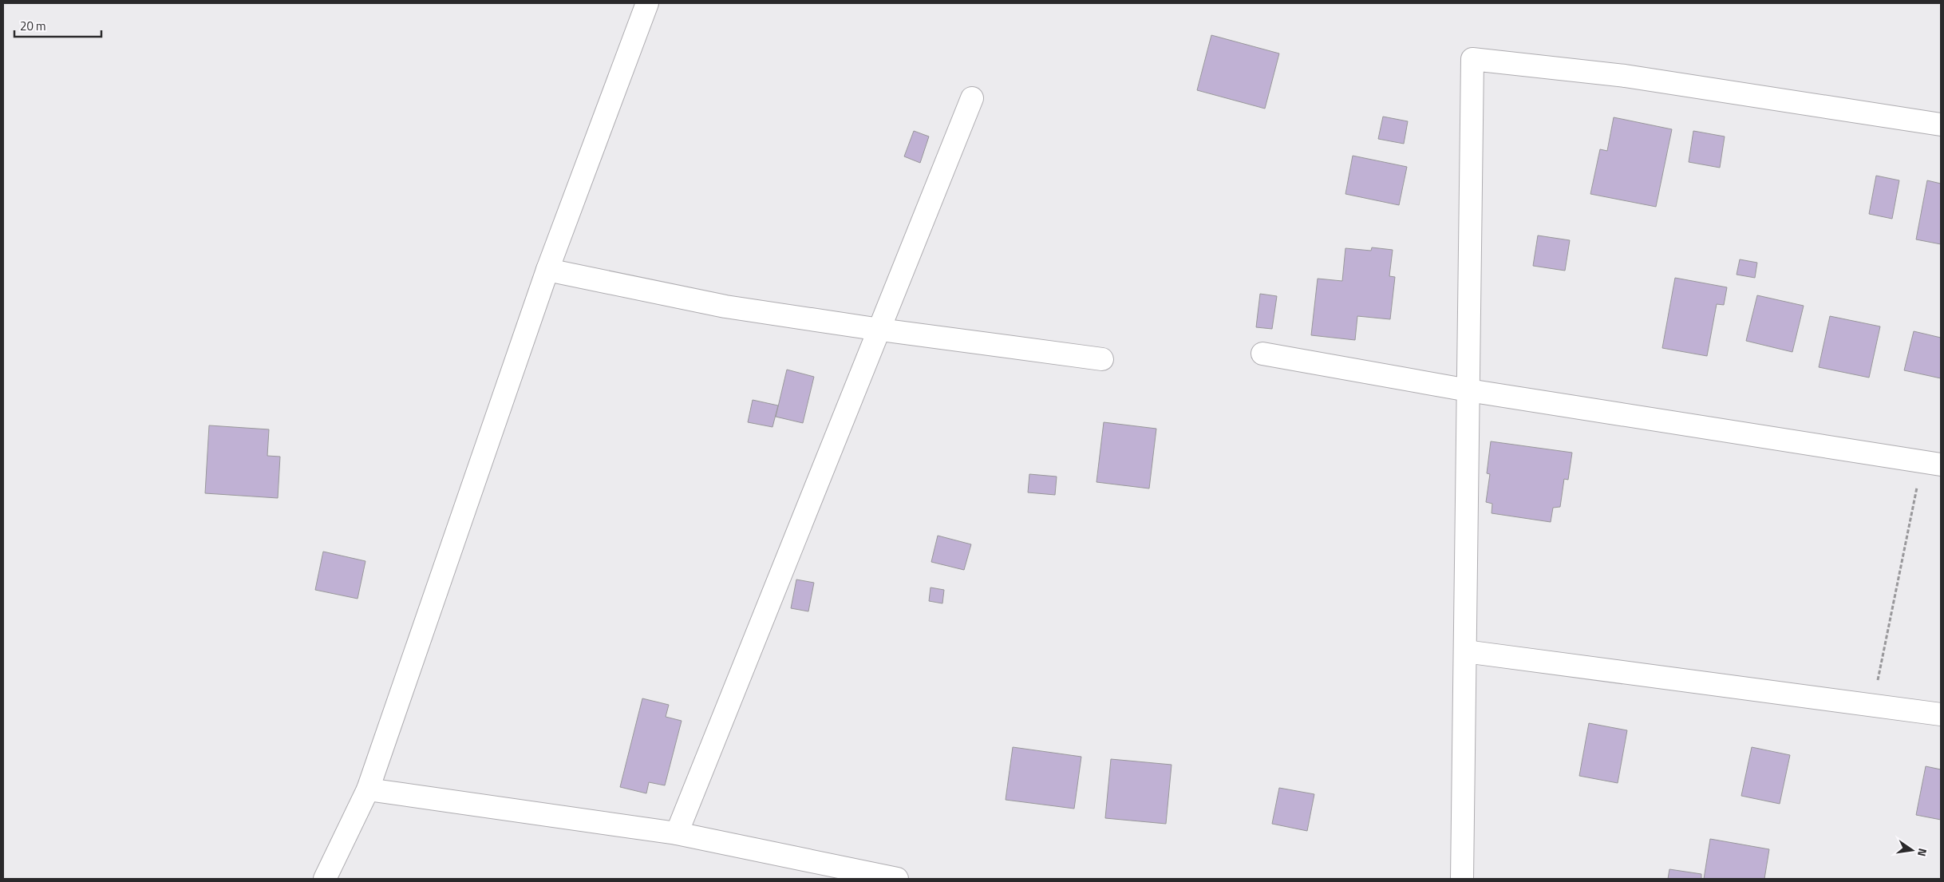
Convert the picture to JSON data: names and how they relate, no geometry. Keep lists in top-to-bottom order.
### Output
{
  "scale_bar": "20 m",
  "north": "right"
}
